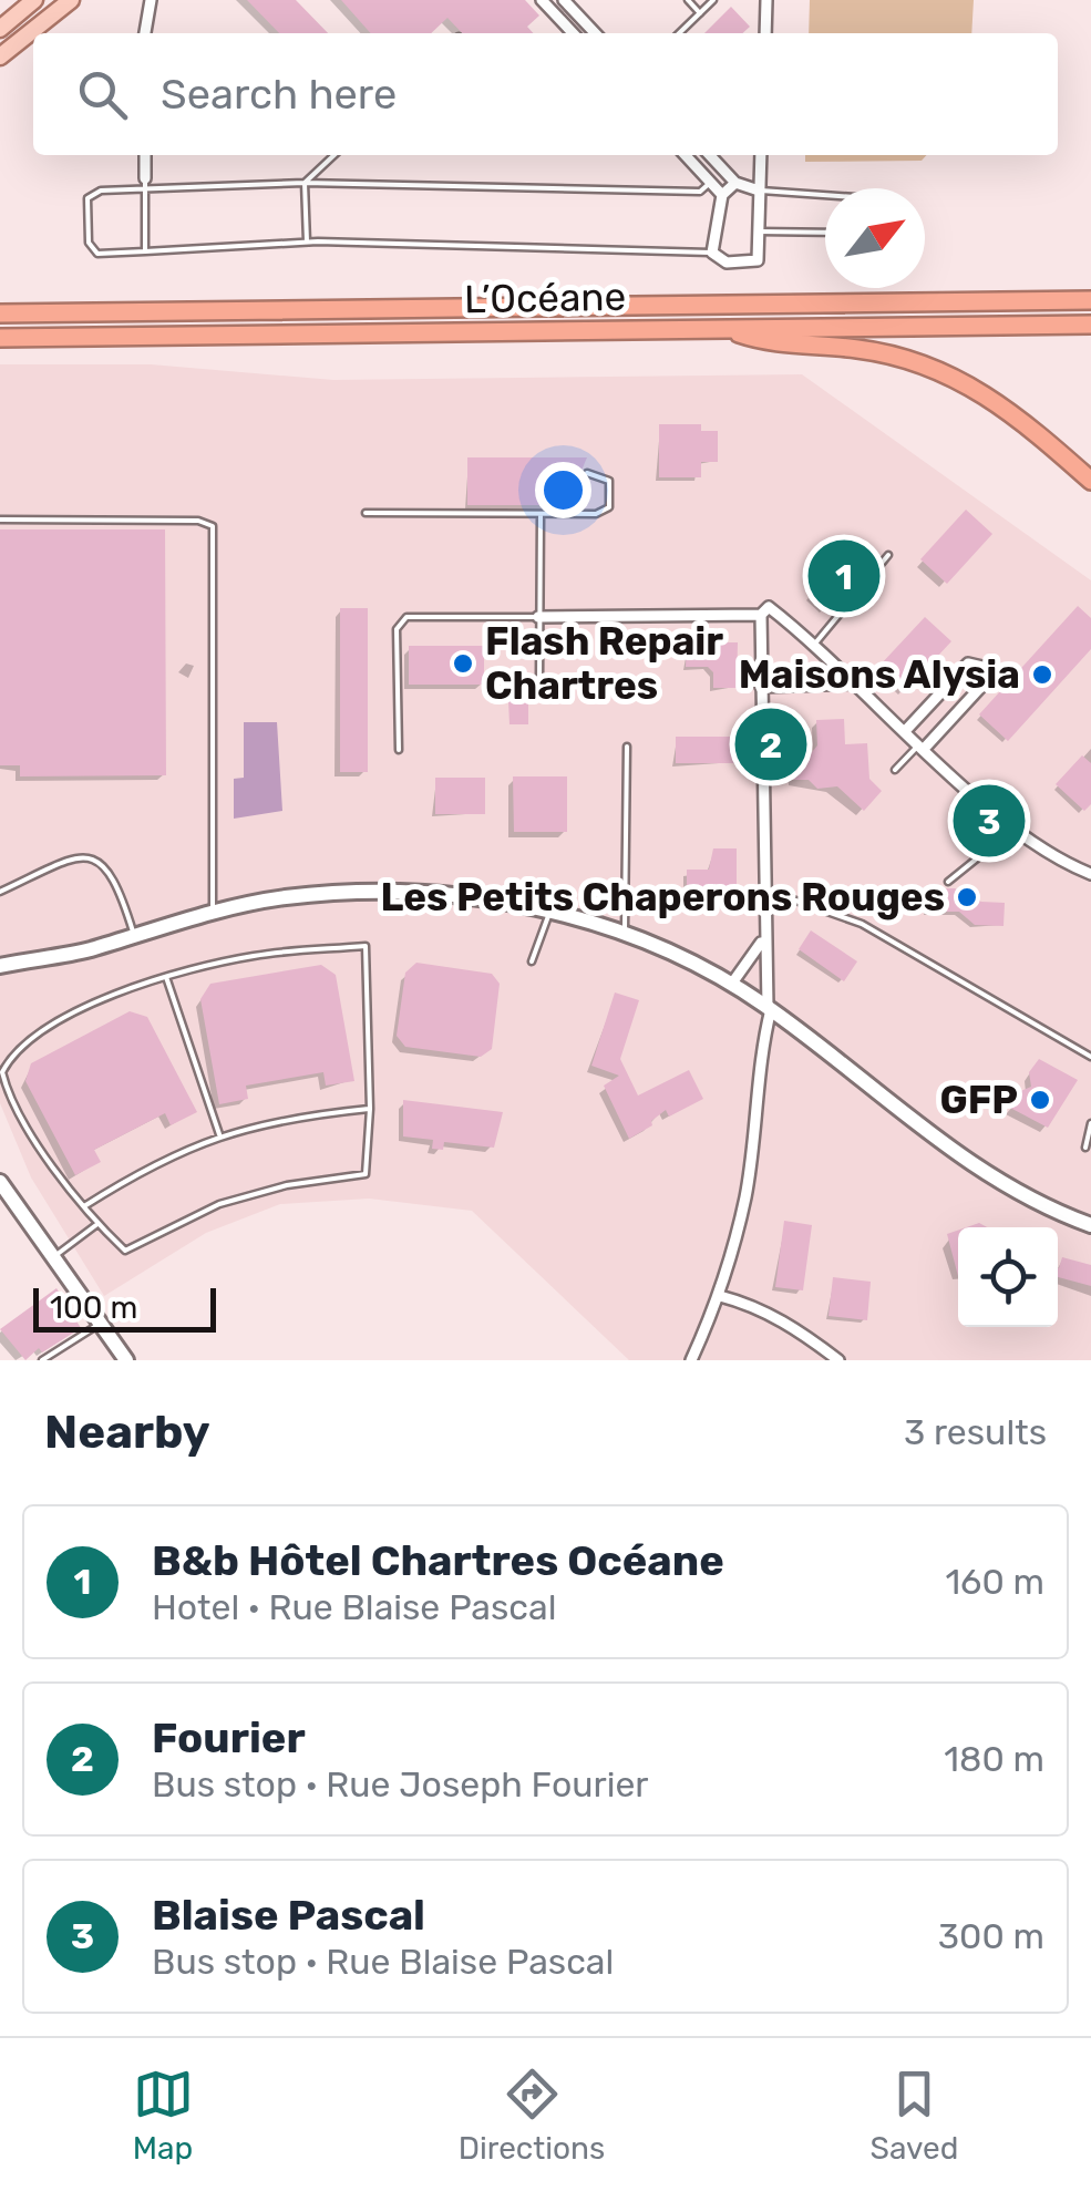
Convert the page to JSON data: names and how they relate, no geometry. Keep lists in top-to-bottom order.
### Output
{
  "streets": {
    "highway": ["L’Océane"]
  },
  "places": [
    "Flash Repair Chartres",
    "Maisons Alysia",
    "Les Petits Chaperons Rouges",
    "GFP"
  ],
  "scale_bar": "100 m",
  "north": "top right",
  "page": {
    "search": "Search here",
    "pins": ["1", "2", "3"],
    "scale": "100 m",
    "heading": ["Nearby", "3 results"],
    "list": [
      {
        "mark": "1",
        "name": "B&b Hôtel Chartres Océane",
        "note": "Hotel · Rue Blaise Pascal",
        "value": "160 m"
      },
      {
        "mark": "2",
        "name": "Fourier",
        "note": "Bus stop · Rue Joseph Fourier",
        "value": "180 m"
      },
      {
        "mark": "3",
        "name": "Blaise Pascal",
        "note": "Bus stop · Rue Blaise Pascal",
        "value": "300 m"
      }
    ],
    "nav": ["Map", "Directions", "Saved"]
  }
}
